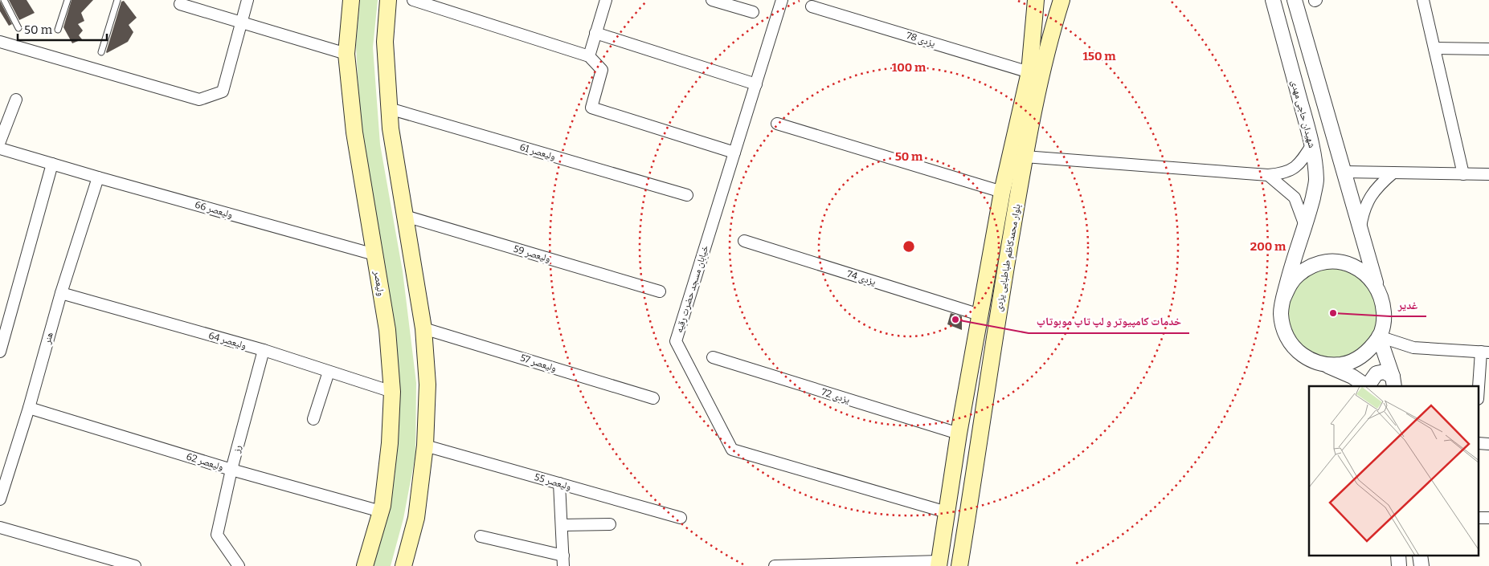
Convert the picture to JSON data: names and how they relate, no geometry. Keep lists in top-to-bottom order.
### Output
{
  "streets": {
    "main road": ["بلوار محمدکاظم طباطبایی یزدی", "ولیعصر"],
    "street": [
      "یزدی 78",
      "شهیدان حاجی مهدی",
      "ولیعصر 61",
      "ولیعصر 66",
      "ولیعصر 59",
      "یزدی 74",
      "خیابان مسجد حضرت رقیه",
      "هنر",
      "ولیعصر 64",
      "ولیعصر 57",
      "یزدی 72",
      "رز",
      "ولیعصر 62",
      "ولیعصر 55"
    ]
  },
  "crossings": [
    ["یزدی 78", "بلوار محمدکاظم طباطبایی یزدی"],
    ["ولیعصر 66", "ولیعصر"],
    ["ولیعصر 66", "هنر"],
    ["بلوار محمدکاظم طباطبایی یزدی", "یزدی 74"],
    ["بلوار محمدکاظم طباطبایی یزدی", "خیابان مسجد حضرت رقیه"],
    ["بلوار محمدکاظم طباطبایی یزدی", "یزدی 72"],
    ["ولیعصر", "ولیعصر 64"],
    ["ولیعصر", "ولیعصر 62"],
    ["هنر", "ولیعصر 64"],
    ["هنر", "ولیعصر 62"],
    ["ولیعصر 64", "رز"],
    ["رز", "ولیعصر 62"]
  ],
  "places": ["غدیر", "خدمات کامپیوتر و لپ تاپ موبوتاپ"],
  "scale_bar": "50 m",
  "rings": [
    "150 m",
    "100 m",
    "50 m",
    "200 m"
  ]
}
